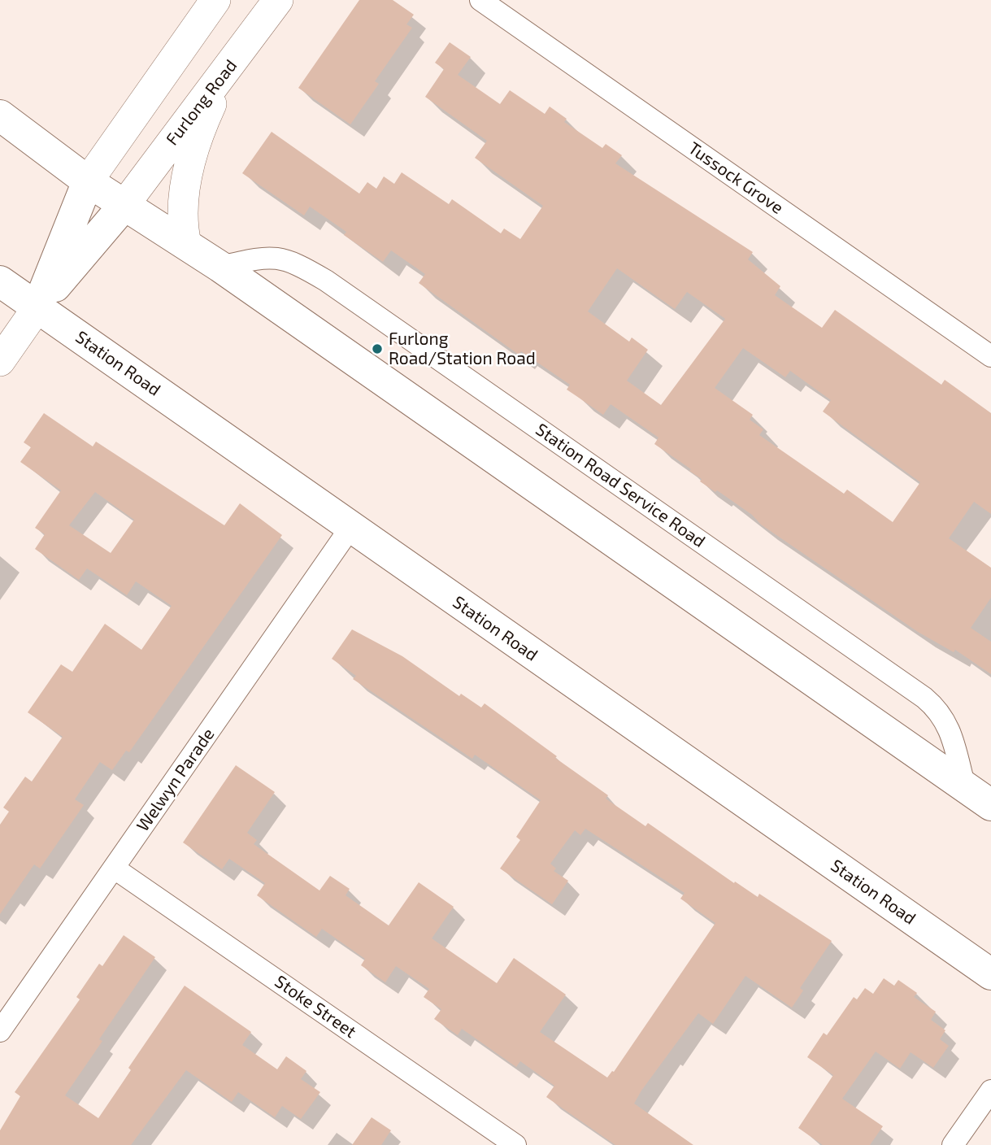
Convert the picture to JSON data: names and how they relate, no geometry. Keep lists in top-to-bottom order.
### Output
{
  "streets": {
    "main road": ["Furlong Road", "Station Road"],
    "street": [
      "Tussock Grove",
      "Station Road Service Road",
      "Welwyn Parade",
      "Stoke Street"
    ]
  },
  "crossings": [
    ["Station Road", "Welwyn Parade"],
    ["Welwyn Parade", "Stoke Street"]
  ],
  "places": ["Furlong Road/Station Road"]
}
